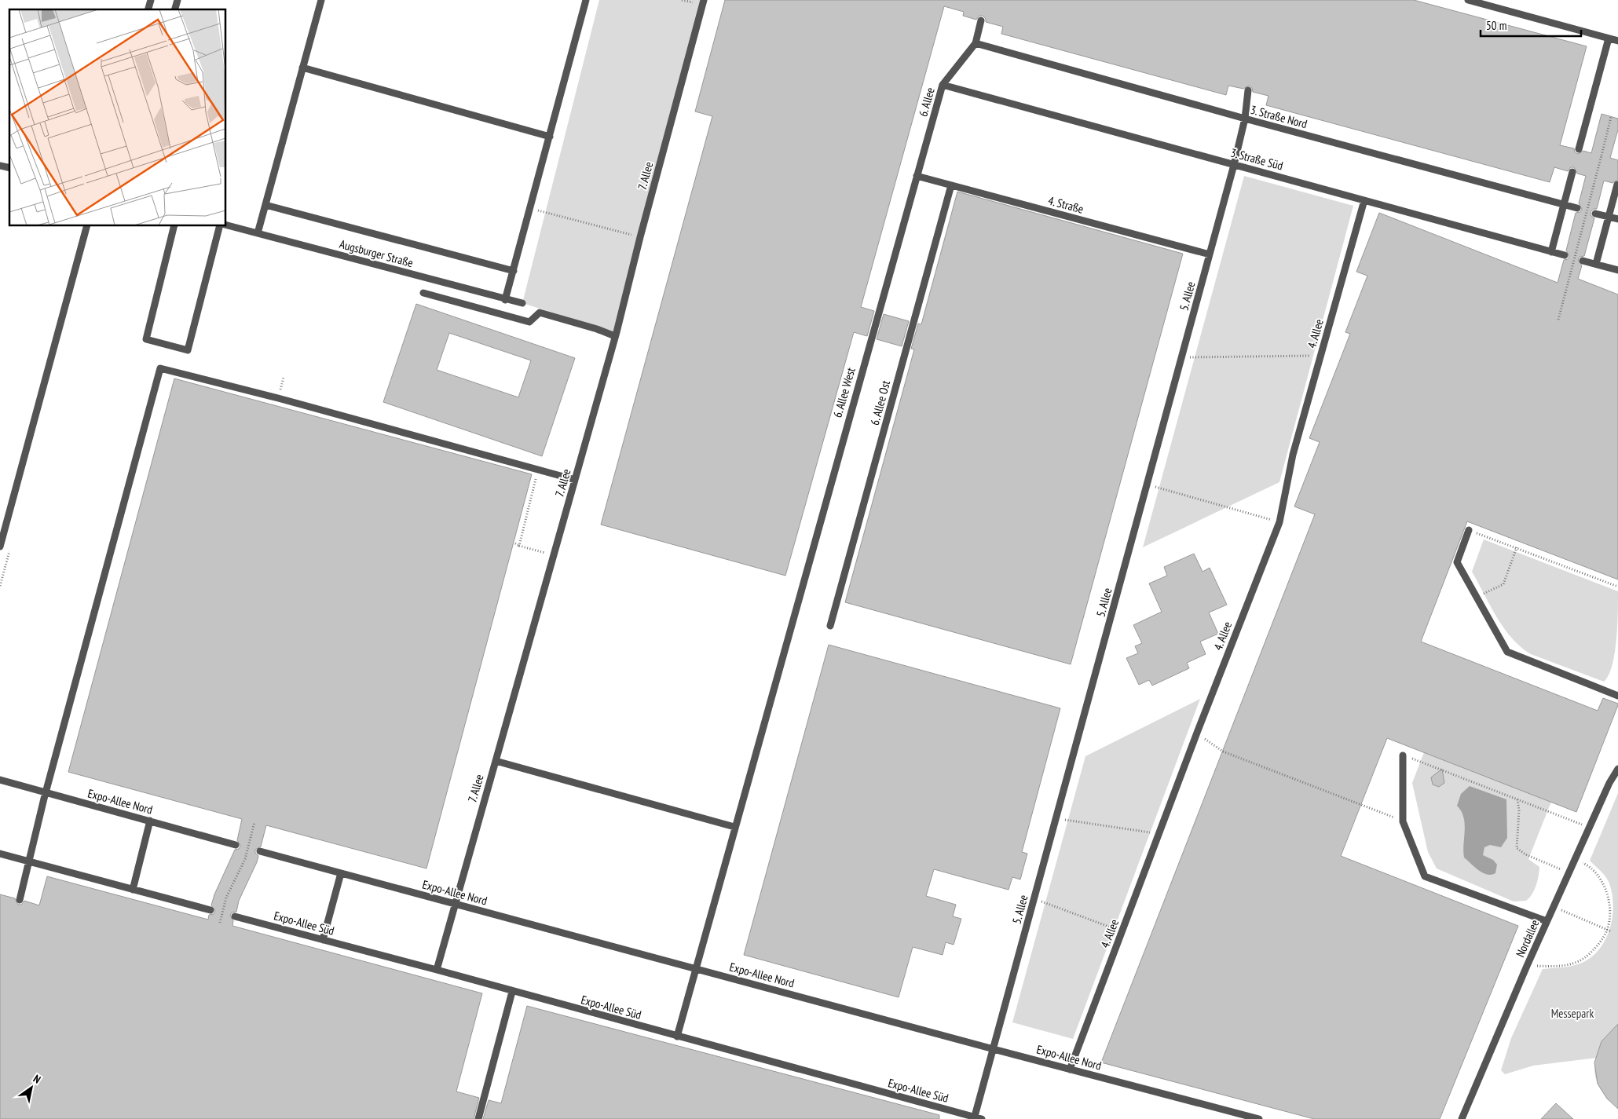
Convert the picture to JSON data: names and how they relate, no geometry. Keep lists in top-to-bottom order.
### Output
{
  "streets": {
    "lane": [
      "6. Allee",
      "3. Straße Nord",
      "3. Straße Süd",
      "7. Allee",
      "4. Straße",
      "Augsburger Straße",
      "5. Allee",
      "4. Allee",
      "6. Allee West",
      "6. Allee Ost",
      "Expo-Allee Nord",
      "Expo-Allee Süd",
      "Nordallee"
    ]
  },
  "crossings": [
    ["6. Allee", "3. Straße Nord"],
    ["6. Allee", "3. Straße Süd"],
    ["6. Allee", "4. Straße"],
    ["6. Allee", "6. Allee West"],
    ["3. Straße Nord", "5. Allee"],
    ["3. Straße Süd", "5. Allee"],
    ["3. Straße Süd", "4. Allee"],
    ["7. Allee", "Expo-Allee Nord"],
    ["7. Allee", "Expo-Allee Süd"],
    ["4. Straße", "5. Allee"],
    ["4. Straße", "6. Allee West"],
    ["4. Straße", "6. Allee Ost"],
    ["5. Allee", "Expo-Allee Nord"],
    ["5. Allee", "Expo-Allee Süd"],
    ["4. Allee", "Expo-Allee Nord"],
    ["6. Allee West", "Expo-Allee Nord"],
    ["6. Allee West", "Expo-Allee Süd"]
  ],
  "parks": ["Messepark"],
  "scale_bar": "50 m",
  "north": "top right"
}
